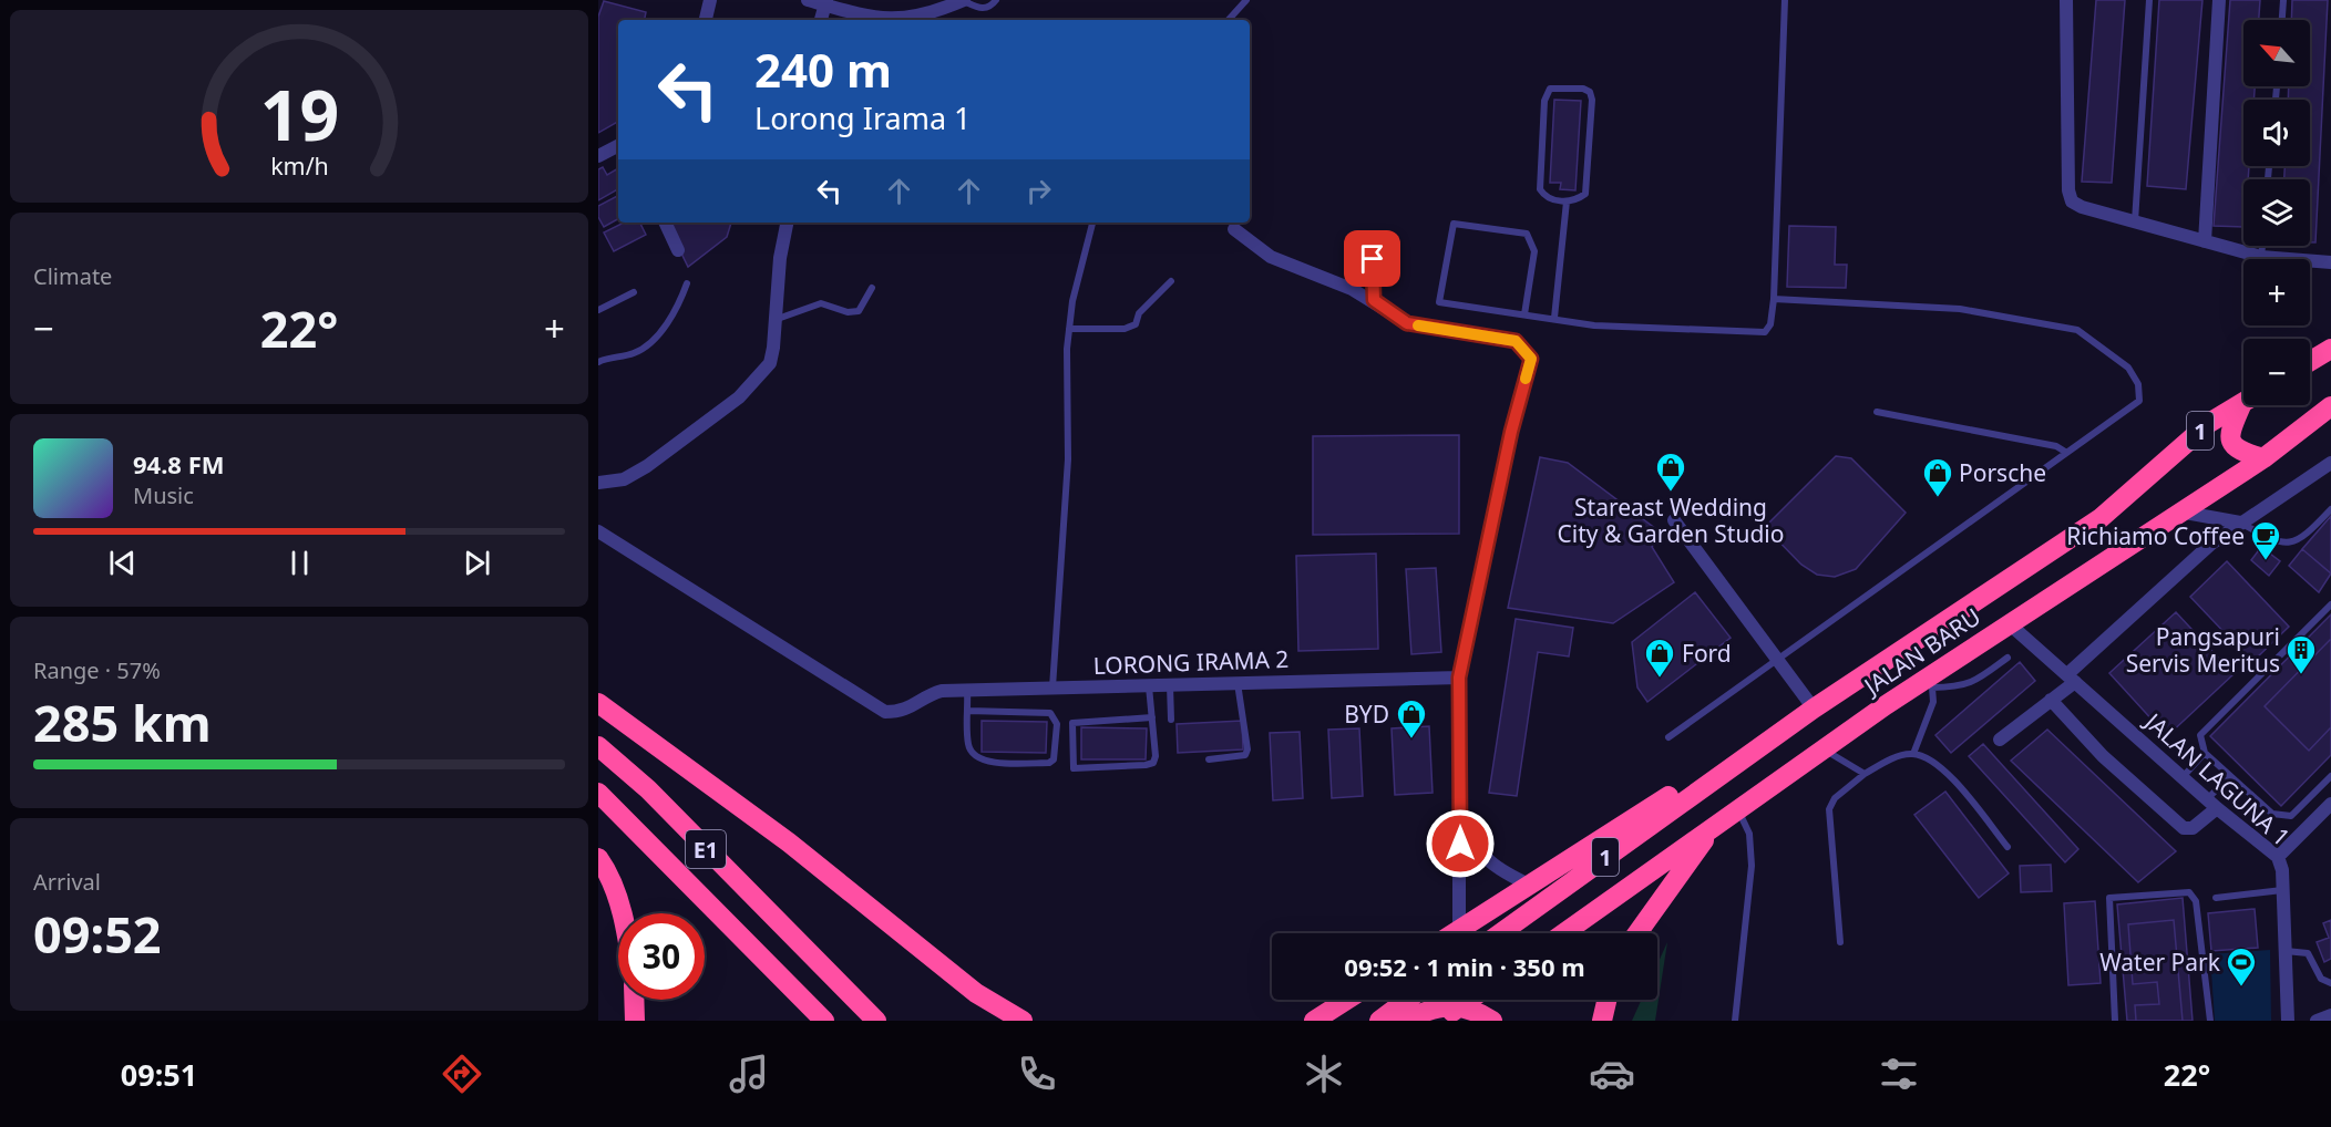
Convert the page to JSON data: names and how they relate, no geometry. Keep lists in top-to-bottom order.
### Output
{
  "streets": {
    "highway": ["1", "JALAN BARU", "E1"],
    "street": ["LORONG IRAMA 2", "JALAN LAGUNA 1"]
  },
  "crossings": [
    ["JALAN BARU", "JALAN LAGUNA 1"]
  ],
  "places": {
    "shop": [
      "Stareast Wedding City & Garden Studio",
      "Porsche",
      "Ford",
      "BYD"
    ],
    "cafe": ["Richiamo Coffee"],
    "building": ["Pangsapuri Servis Meritus"],
    "sports": ["Water Park"]
  },
  "north": "top left",
  "page": {
    "map_buttons": ["+", "−"],
    "turn": ["240 m", "Lorong Irama 1"],
    "tile": [
      "Climate",
      ["Range · 57%", "285 km"],
      ["Arrival", "09:52"]
    ],
    "heat": ["−", "22°", "+"],
    "song": ["94.8 FM", "Music"],
    "limit": "30",
    "trip": "09:52 · 1 min · 350 m",
    "tabs": ["09:51", "22°"],
    "gauge": ["19", "km/h"]
  }
}
